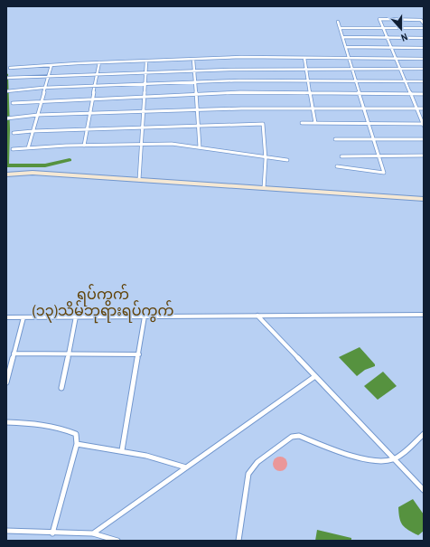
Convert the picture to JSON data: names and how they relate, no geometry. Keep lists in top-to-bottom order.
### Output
{
  "districts": ["ရပ်ကွက် (၁၃)သိမ်ဘုရားရပ်ကွက်"],
  "north": "bottom"
}
